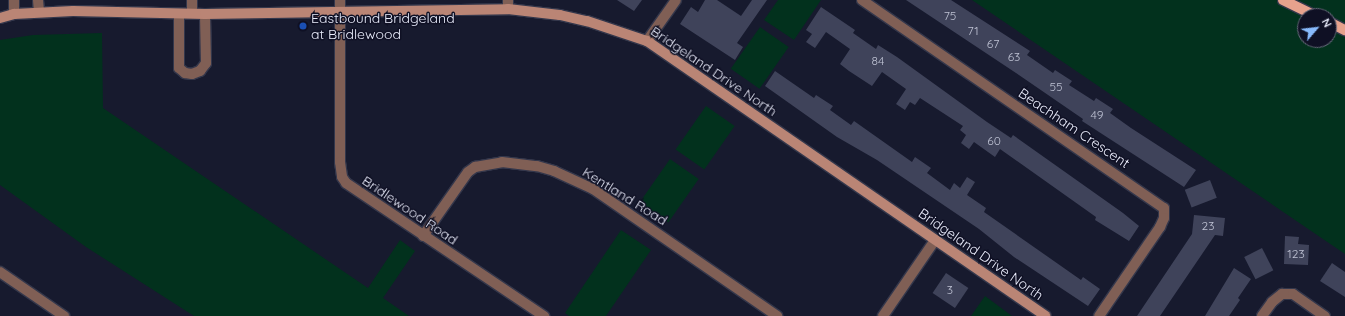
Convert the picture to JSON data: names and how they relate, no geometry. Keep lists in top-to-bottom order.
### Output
{
  "streets": {
    "street": [
      "Bridgeland Drive North",
      "Beachham Crescent",
      "Kentland Road",
      "Bridlewood Road"
    ]
  },
  "crossings": [
    ["Bridgeland Drive North", "Bridlewood Road"],
    ["Kentland Road", "Bridlewood Road"]
  ],
  "places": ["Eastbound Bridgeland at Bridlewood"],
  "house_numbers": [
    "75",
    "71",
    "67",
    "63",
    "84",
    "55",
    "49",
    "60",
    "23",
    "123",
    "3"
  ],
  "north": "top right"
}
